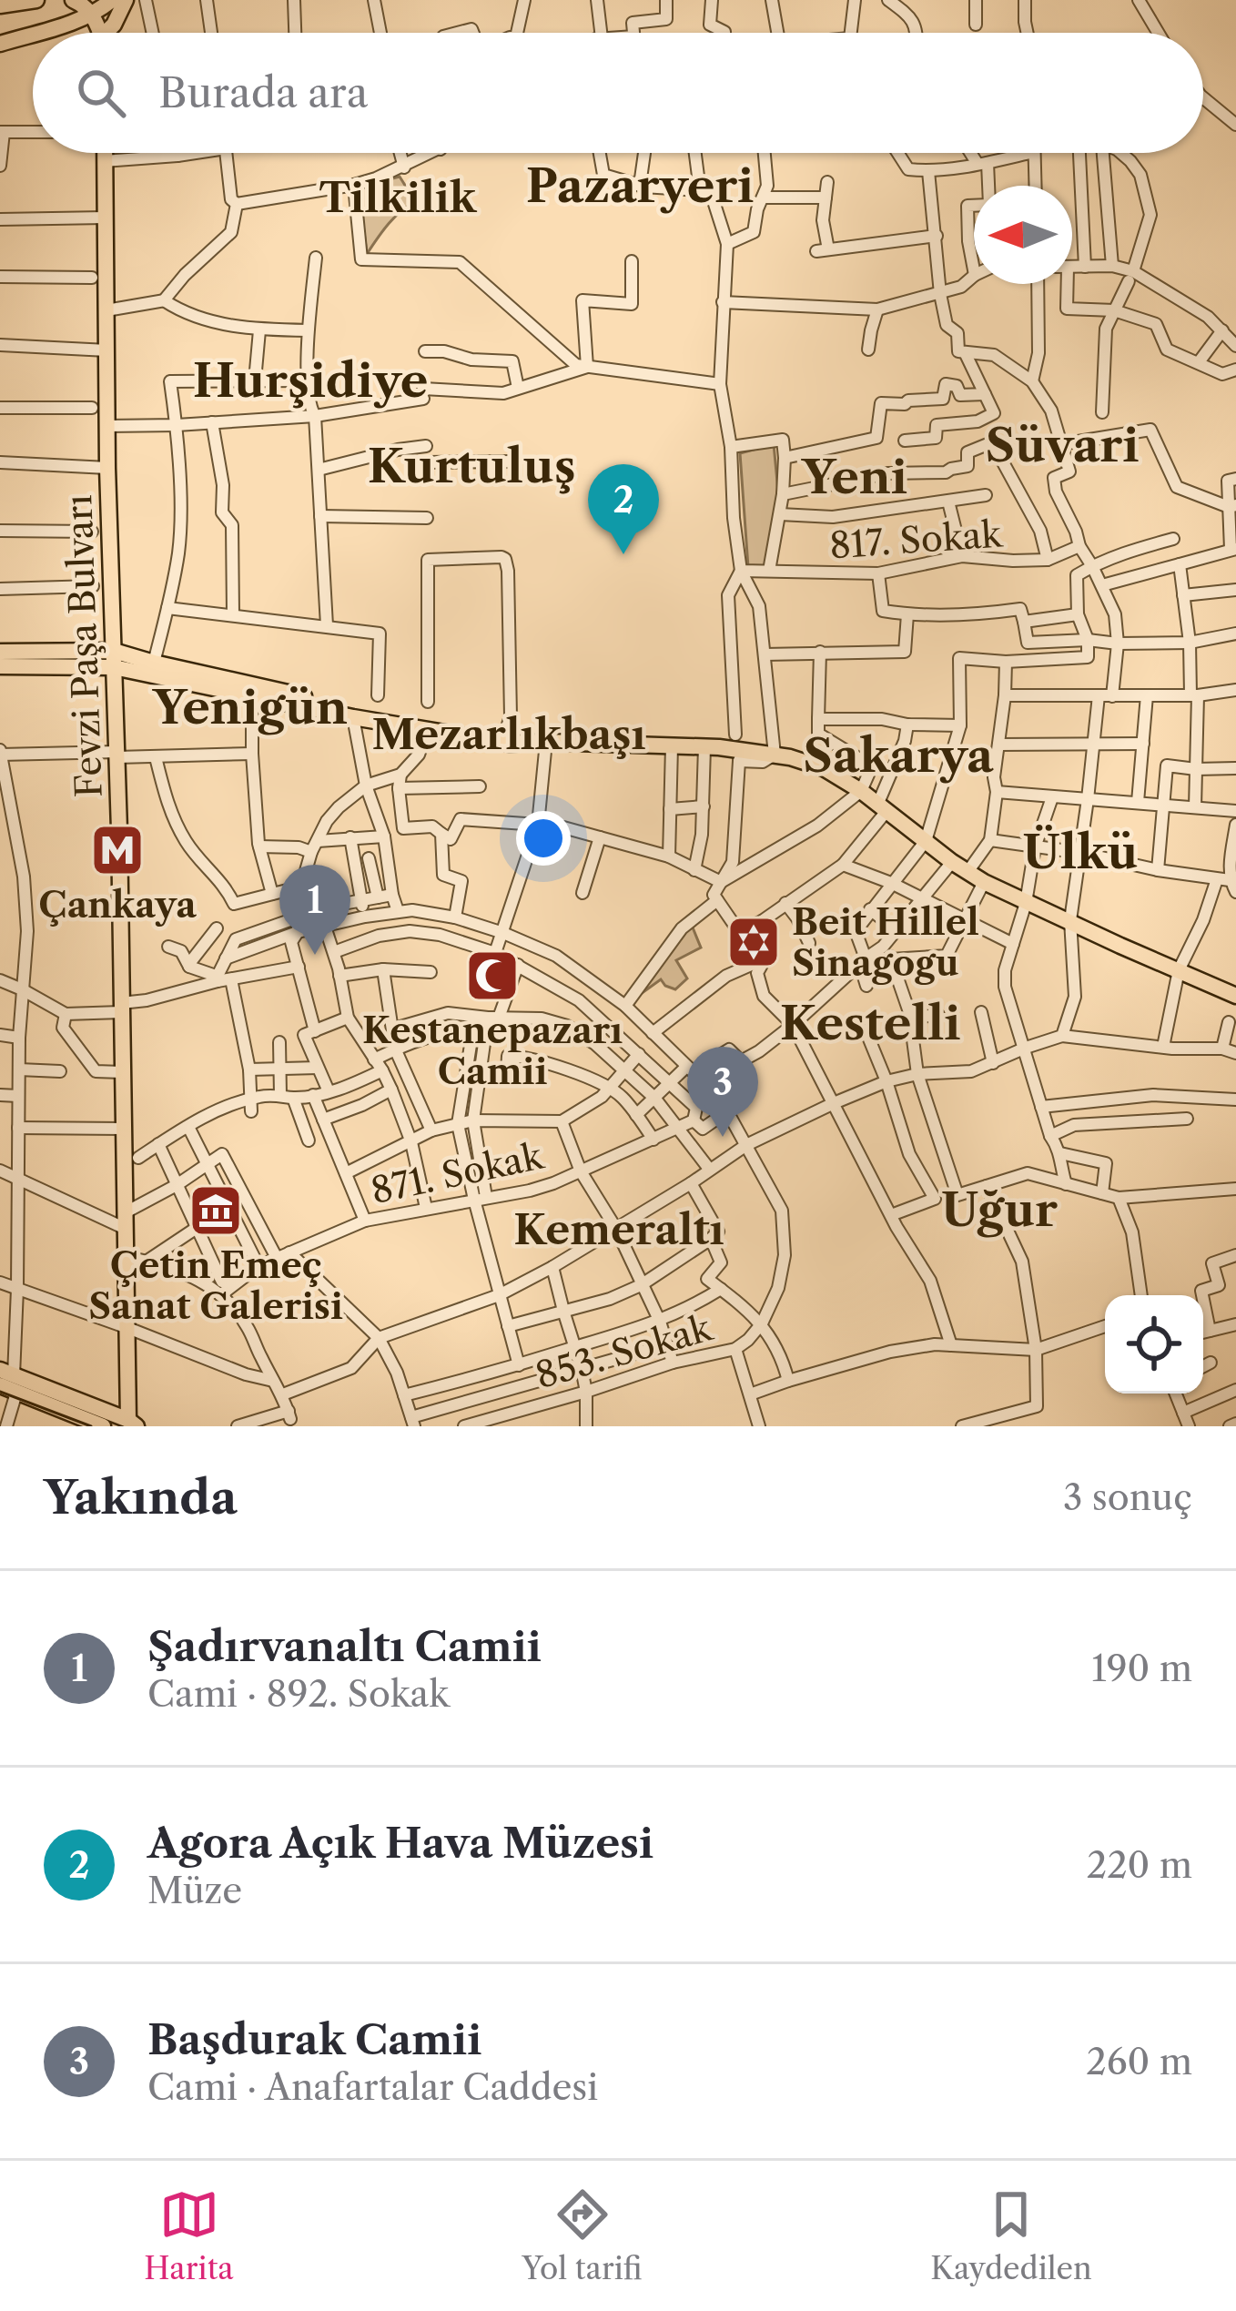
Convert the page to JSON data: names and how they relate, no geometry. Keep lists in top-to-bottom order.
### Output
{
  "streets": {
    "main road": ["Fevzi Paşa Bulvarı"],
    "street": ["817. Sokak", "871. Sokak", "853. Sokak"]
  },
  "districts": [
    "Pazaryeri",
    "Tilkilik",
    "Hurşidiye",
    "Süvari",
    "Kurtuluş",
    "Yeni",
    "Yenigün",
    "Mezarlıkbaşı",
    "Sakarya",
    "Ülkü",
    "Kestelli",
    "Uğur",
    "Kemeraltı"
  ],
  "places": {
    "metro station": ["Çankaya"],
    "synagogue": ["Beit Hillel Sinagogu"],
    "mosque": ["Kestanepazarı Camii"],
    "museum": ["Çetin Emeç Sanat Galerisi"]
  },
  "north": "left",
  "page": {
    "search": "Burada ara",
    "pins": ["2", "1", "3"],
    "heading": ["Yakında", "3 sonuç"],
    "list": [
      {
        "mark": "1",
        "name": "Şadırvanaltı Camii",
        "note": "Cami · 892. Sokak",
        "value": "190 m"
      },
      {
        "mark": "2",
        "name": "Agora Açık Hava Müzesi",
        "note": "Müze",
        "value": "220 m"
      },
      {
        "mark": "3",
        "name": "Başdurak Camii",
        "note": "Cami · Anafartalar Caddesi",
        "value": "260 m"
      }
    ],
    "nav": ["Harita", "Yol tarifi", "Kaydedilen"]
  }
}
